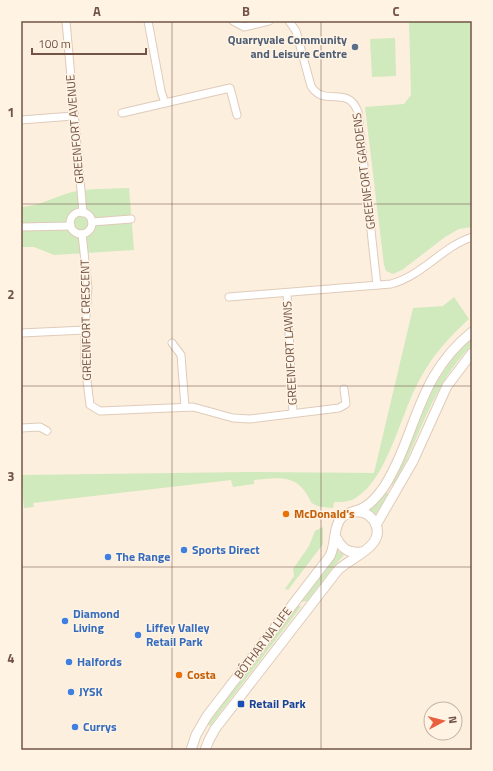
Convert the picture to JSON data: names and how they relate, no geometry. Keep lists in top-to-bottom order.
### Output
{
  "streets": {
    "street": [
      "GREENFORT AVENUE",
      "GREENFORT GARDENS",
      "GREENFORT CRESCENT",
      "GREENFORT LAWNS",
      "BÓTHAR NA LIFE"
    ]
  },
  "crossings": [
    ["GREENFORT AVENUE", "GREENFORT CRESCENT"],
    ["GREENFORT GARDENS", "GREENFORT LAWNS"],
    ["GREENFORT CRESCENT", "GREENFORT LAWNS"]
  ],
  "places": {
    "other": [
      "Quarryvale Community and Leisure Centre",
      "McDonald's",
      "Sports Direct",
      "The Range",
      "Diamond Living",
      "Liffey Valley Retail Park",
      "Halfords",
      "Costa",
      "JYSK",
      "Currys"
    ],
    "transit": ["Retail Park"]
  },
  "scale_bar": "100 m",
  "north": "right",
  "grid": {
    "columns": ["A", "B", "C"],
    "rows": [
      "1",
      "2",
      "3",
      "4"
    ]
  }
}
